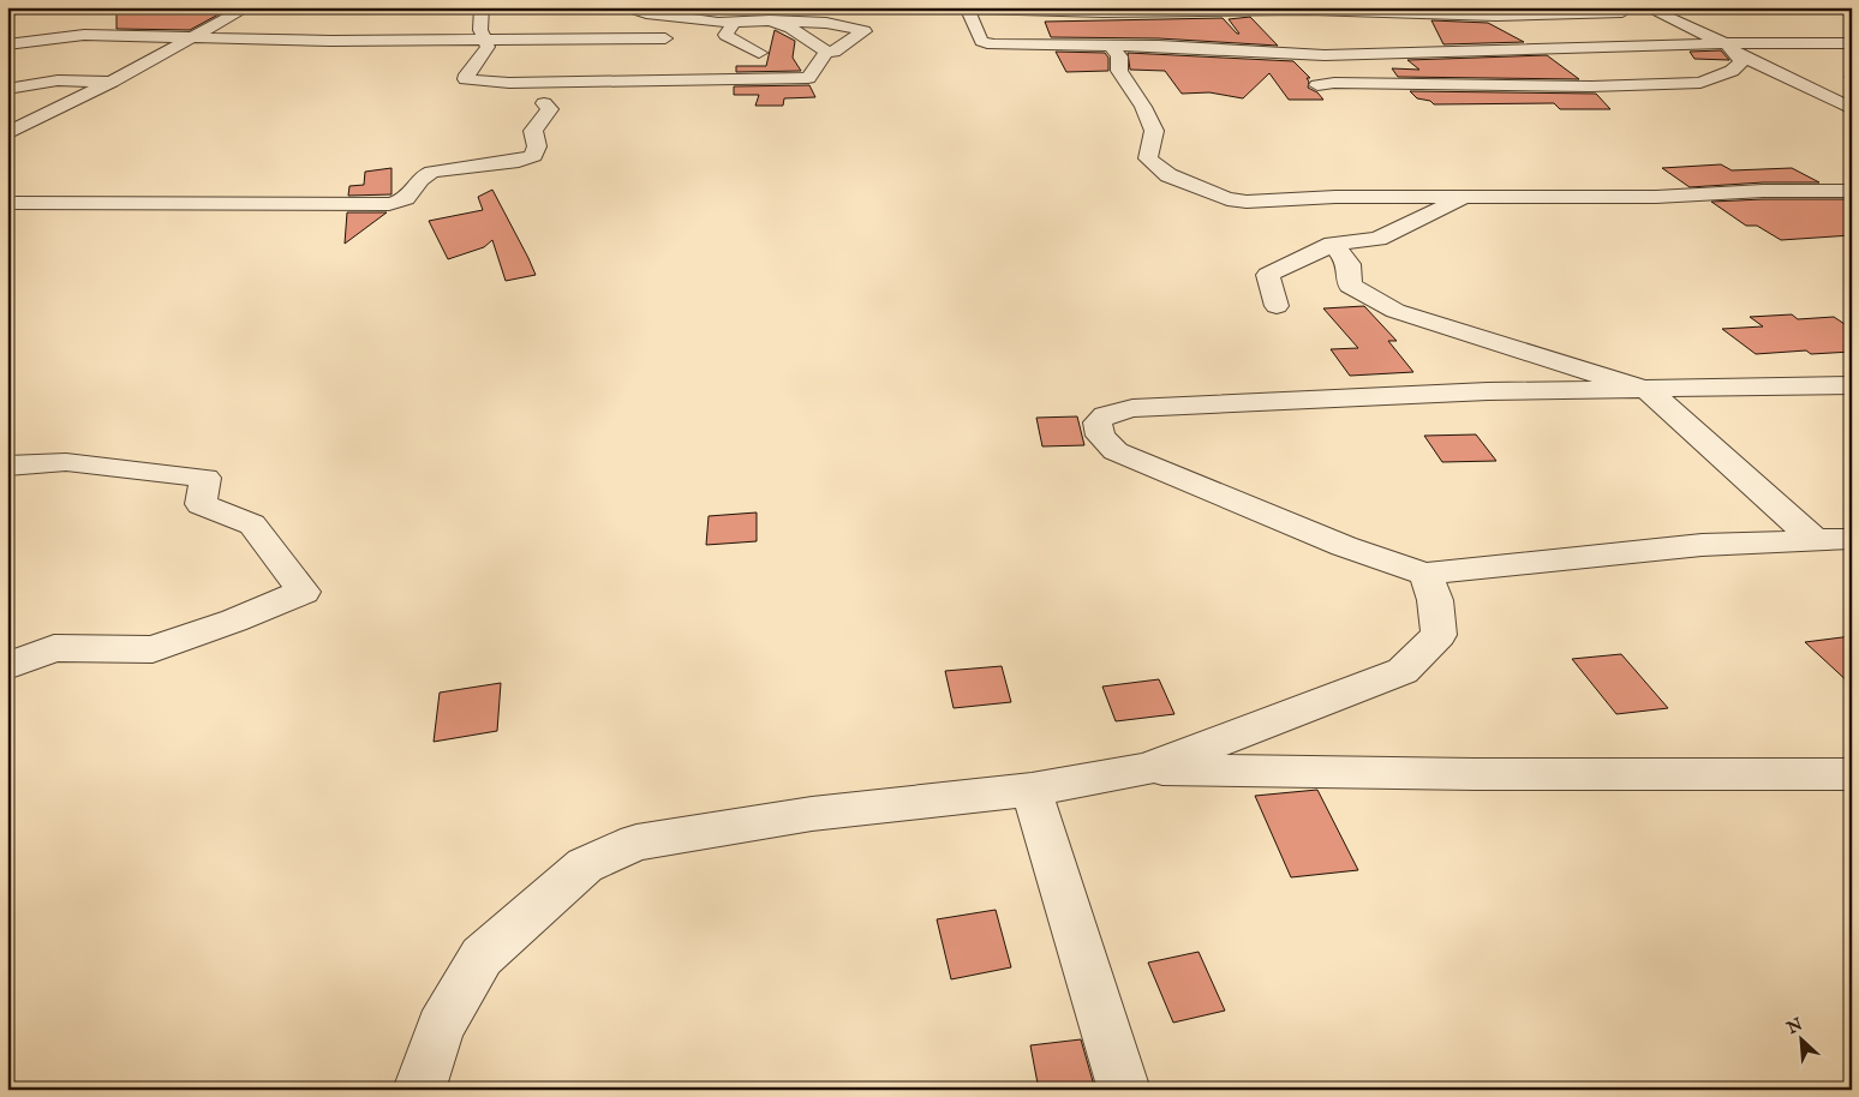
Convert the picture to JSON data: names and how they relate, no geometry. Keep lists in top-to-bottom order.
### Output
{
  "north": "top left"
}
